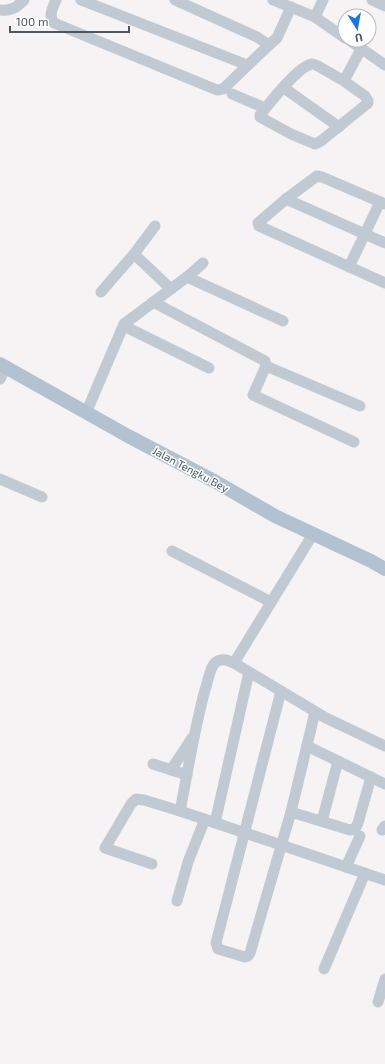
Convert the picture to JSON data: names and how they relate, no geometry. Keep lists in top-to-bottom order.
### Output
{
  "streets": {
    "main road": ["Jalan Tengku Bey"]
  },
  "scale_bar": "100 m",
  "north": "bottom"
}
